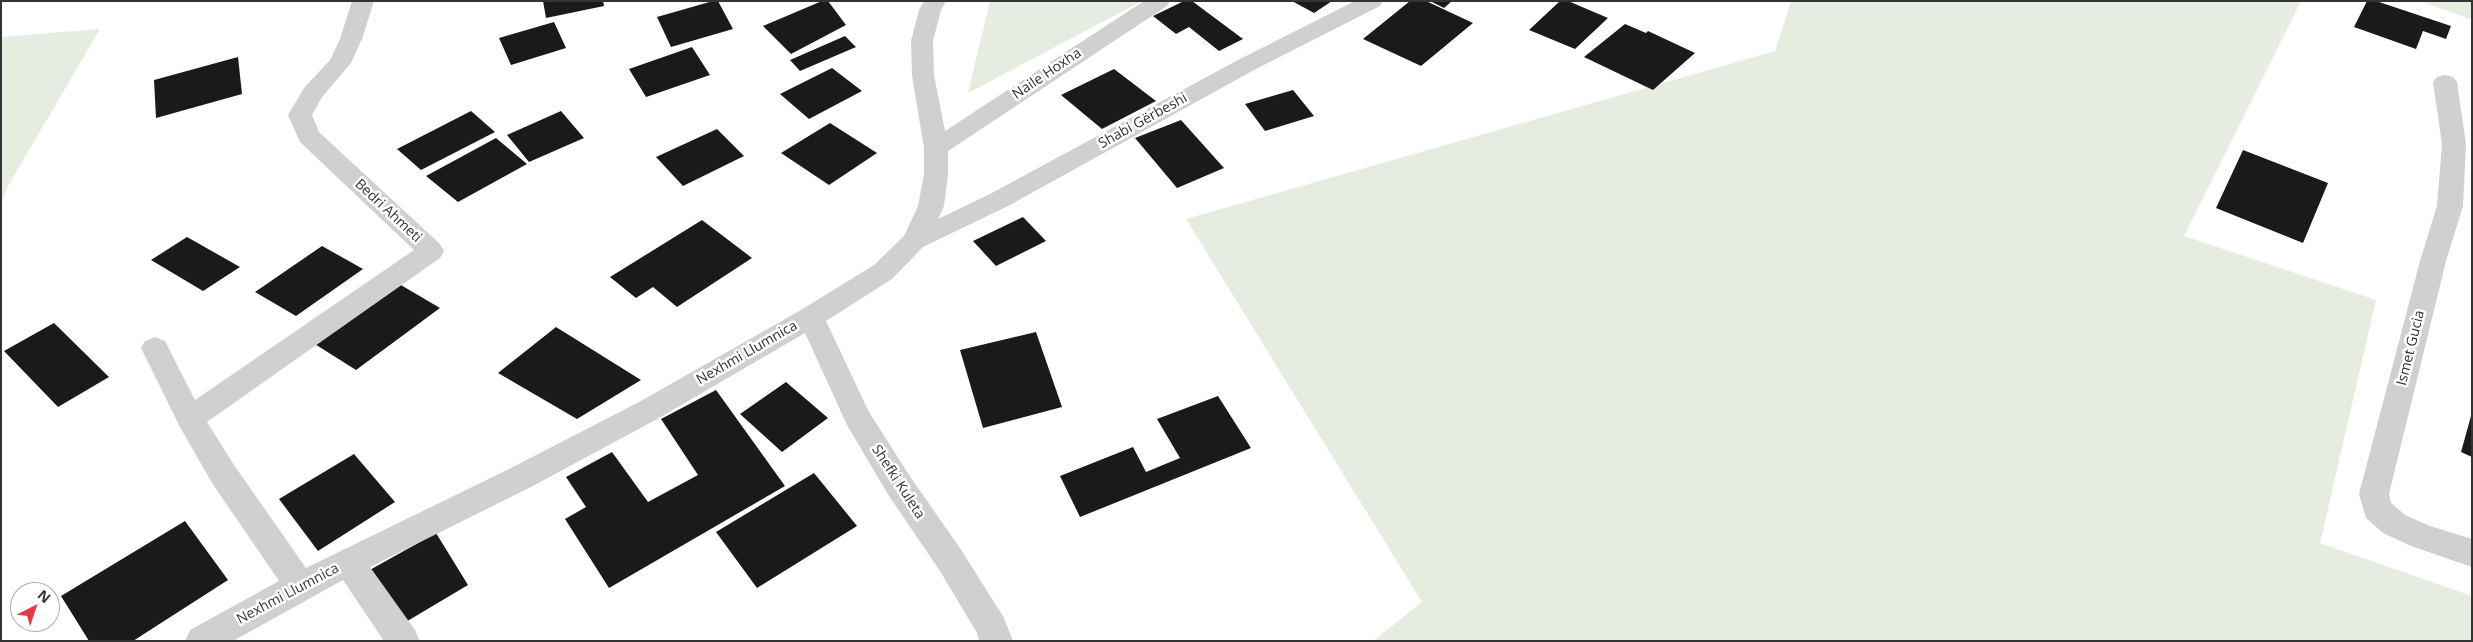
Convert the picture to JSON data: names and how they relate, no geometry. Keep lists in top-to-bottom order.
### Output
{
  "streets": {
    "street": [
      "Naile Hoxha",
      "Shabi Gërbeshi",
      "Bedri Ahmeti",
      "Ismet Gucia",
      "Nexhmi Llumnica",
      "Shefki Kuleta"
    ]
  },
  "crossings": [
    ["Naile Hoxha", "Nexhmi Llumnica"],
    ["Shabi Gërbeshi", "Nexhmi Llumnica"],
    ["Nexhmi Llumnica", "Shefki Kuleta"]
  ],
  "north": "top right"
}
